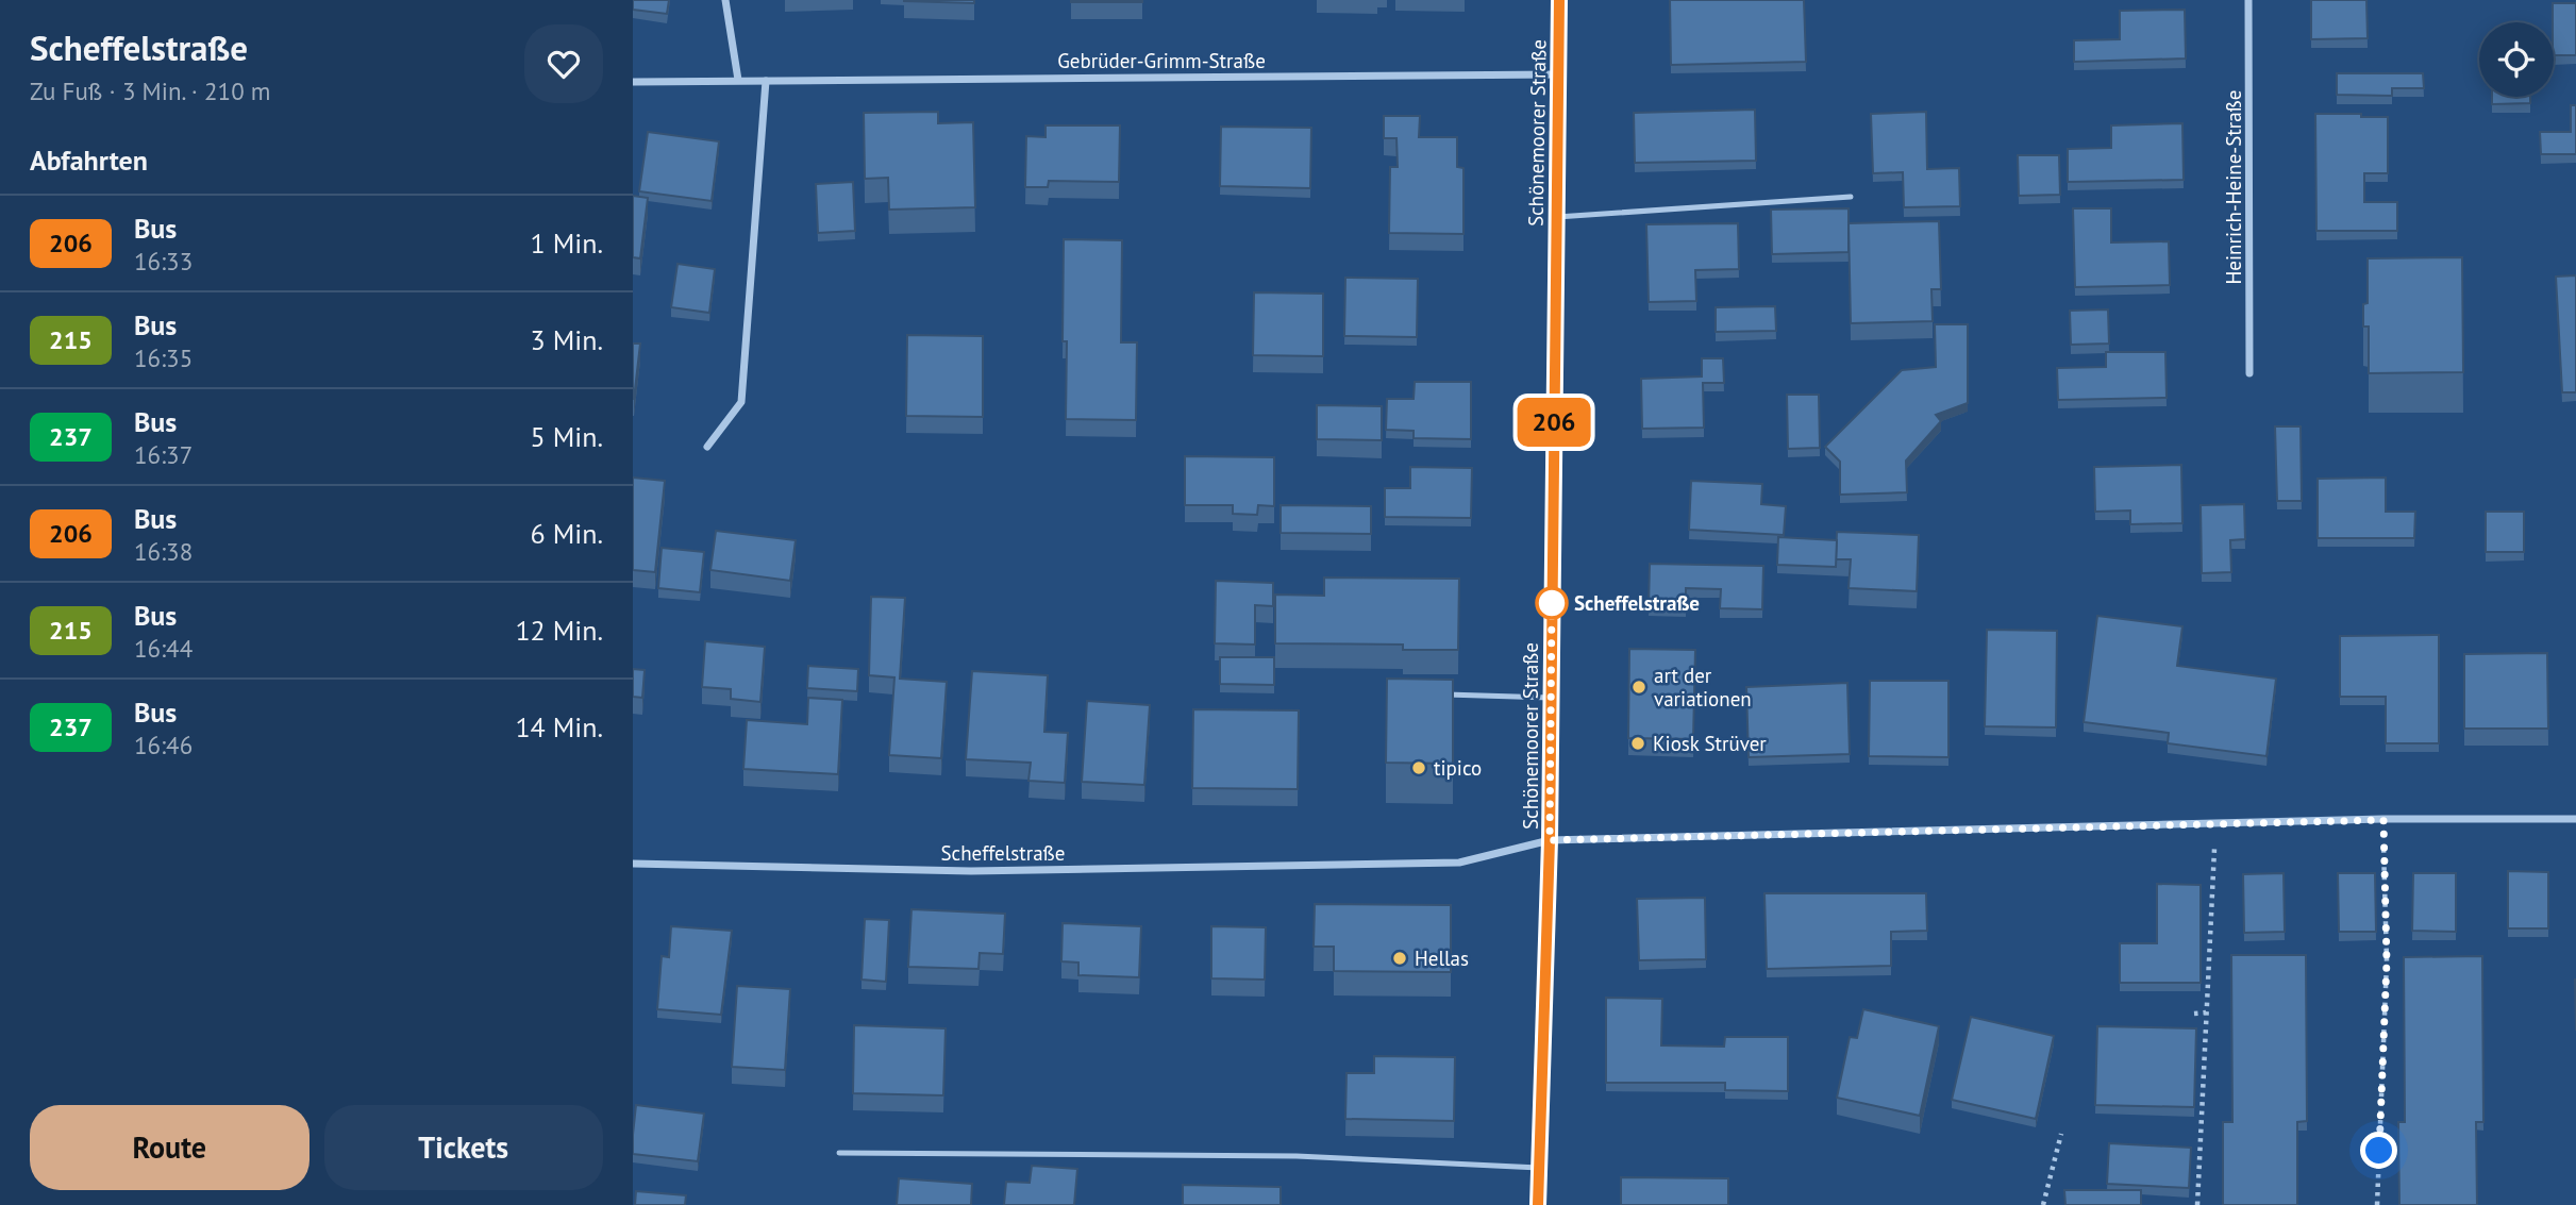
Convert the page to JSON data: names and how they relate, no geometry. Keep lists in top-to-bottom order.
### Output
{
  "streets": {
    "street": [
      "Gebrüder-Grimm-Straße",
      "Schönemoorer Straße",
      "Heinrich-Heine-Straße",
      "Scheffelstraße"
    ]
  },
  "crossings": [
    ["Gebrüder-Grimm-Straße", "Schönemoorer Straße"],
    ["Schönemoorer Straße", "Scheffelstraße"]
  ],
  "places": [
    "Scheffelstraße",
    "art der variationen",
    "Kiosk Strüver",
    "tipico",
    "Hellas"
  ],
  "lines": ["bus line 206"],
  "page": {
    "heading": [
      ["Scheffelstraße", "Zu Fuß · 3 Min. · 210 m"],
      "Abfahrten"
    ],
    "on_map": "206",
    "list": [
      {
        "mark": "206",
        "name": "Bus",
        "note": "16:33",
        "value": "1 Min."
      },
      {
        "mark": "215",
        "name": "Bus",
        "note": "16:35",
        "value": "3 Min."
      },
      {
        "mark": "237",
        "name": "Bus",
        "note": "16:37",
        "value": "5 Min."
      },
      {
        "mark": "206",
        "name": "Bus",
        "note": "16:38",
        "value": "6 Min."
      },
      {
        "mark": "215",
        "name": "Bus",
        "note": "16:44",
        "value": "12 Min."
      },
      {
        "mark": "237",
        "name": "Bus",
        "note": "16:46",
        "value": "14 Min."
      }
    ],
    "buttons": ["Route", "Tickets"]
  }
}
